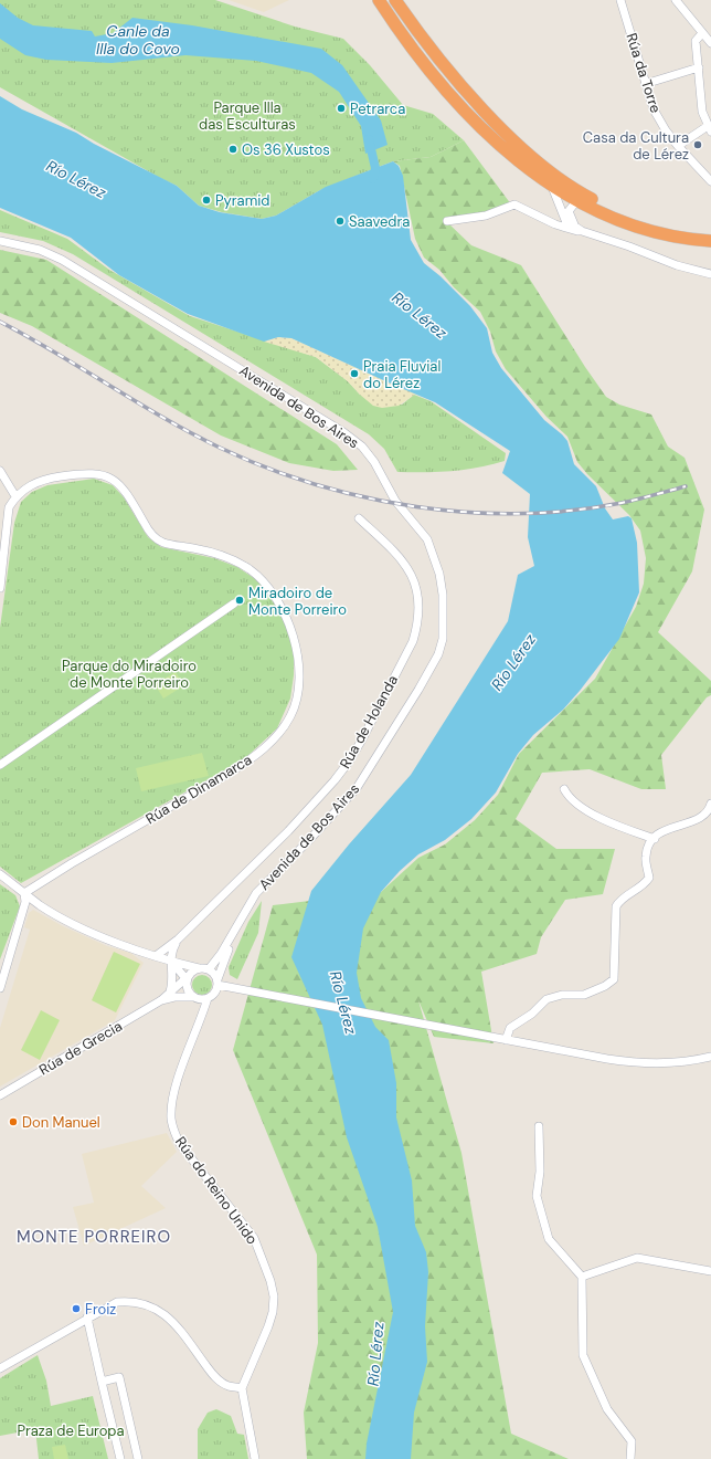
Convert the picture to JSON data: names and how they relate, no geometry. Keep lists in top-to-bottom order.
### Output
{
  "streets": {
    "street": [
      "Rúa da Torre",
      "Avenida de Bos Aires",
      "Rúa de Holanda",
      "Rúa de Dinamarca",
      "Rúa de Grecia",
      "Rúa do Reino Unido"
    ]
  },
  "crossings": [
    ["Avenida de Bos Aires", "Rúa de Grecia"],
    ["Avenida de Bos Aires", "Rúa do Reino Unido"],
    ["Rúa de Holanda", "Rúa de Grecia"],
    ["Rúa de Grecia", "Rúa do Reino Unido"]
  ],
  "districts": ["MONTE PORREIRO"],
  "water": ["Canle da Illa do Covo", "Río Lérez"],
  "parks": ["Parque Illa das Esculturas", "Parque do Miradoiro de Monte Porreiro", "Praza de Europa"],
  "places": [
    "Petrarca",
    "Casa da Cultura de Lérez",
    "Os 36 Xustos",
    "Pyramid",
    "Saavedra",
    "Praia Fluvial do Lérez",
    "Miradoiro de Monte Porreiro",
    "Don Manuel",
    "Froiz"
  ]
}
